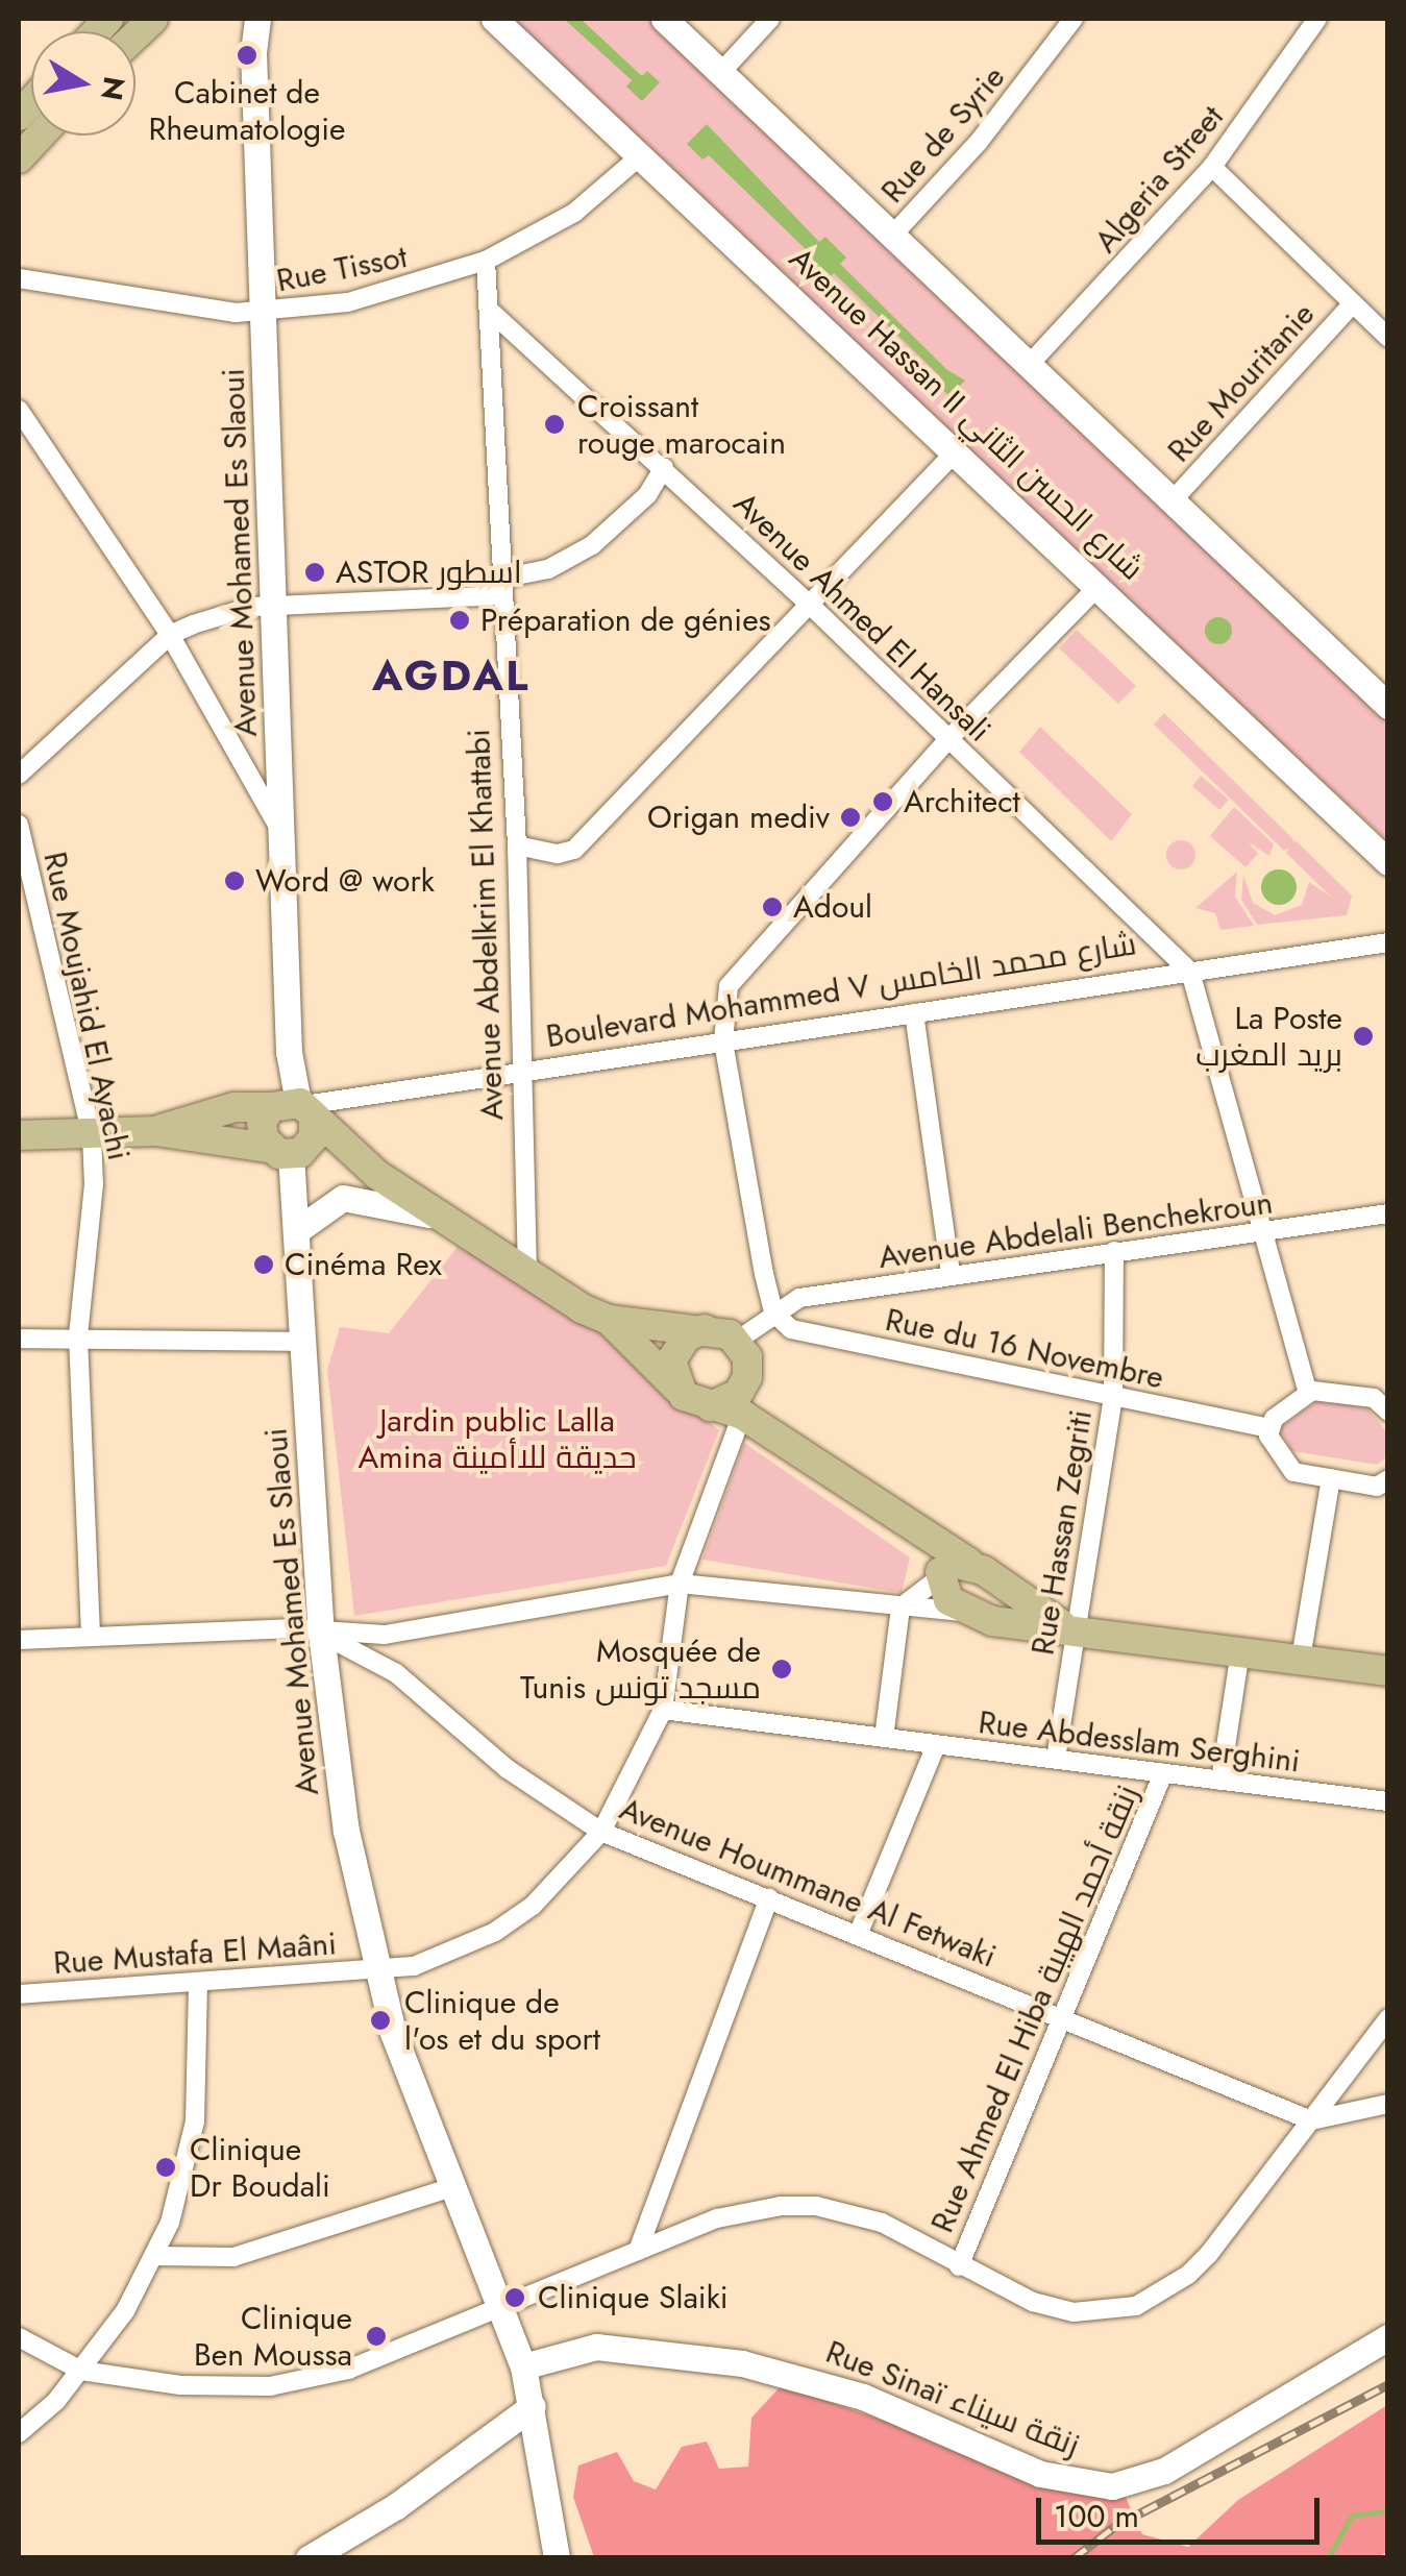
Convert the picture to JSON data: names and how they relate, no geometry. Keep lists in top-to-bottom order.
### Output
{
  "streets": {
    "main road": ["Boulevard Mohammed V شارع محمد الخامس"],
    "street": [
      "Rue de Syrie",
      "Algeria Street",
      "Rue Tissot",
      "Rue Mouritanie",
      "Avenue Hassan II شارع الحسن الثاني",
      "Avenue Mohamed Es Slaoui",
      "Avenue Ahmed El Hansali",
      "Avenue Abdelkrim El Khattabi",
      "Rue Moujahid El Ayachi",
      "Avenue Abdelali Benchekroun",
      "Rue du 16 Novembre",
      "Rue Hassan Zegriti",
      "Rue Abdesslam Serghini",
      "Avenue Hoummane Al Fetwaki",
      "Rue Mustafa El Maâni",
      "Rue Ahmed El Hiba زنقة أحمد الهيبة",
      "Rue Sinaï زنقة سيناء"
    ]
  },
  "crossings": [
    ["Rue Tissot", "Avenue Hassan II شارع الحسن الثاني"],
    ["Rue Tissot", "Avenue Mohamed Es Slaoui"],
    ["Rue Tissot", "Avenue Abdelkrim El Khattabi"],
    ["Avenue Mohamed Es Slaoui", "Boulevard Mohammed V شارع محمد الخامس"],
    ["Avenue Mohamed Es Slaoui", "Avenue Hoummane Al Fetwaki"],
    ["Avenue Mohamed Es Slaoui", "Rue Mustafa El Maâni"],
    ["Avenue Mohamed Es Slaoui", "Rue Sinaï زنقة سيناء"],
    ["Avenue Ahmed El Hansali", "Avenue Abdelkrim El Khattabi"],
    ["Avenue Ahmed El Hansali", "Boulevard Mohammed V شارع محمد الخامس"],
    ["Avenue Abdelkrim El Khattabi", "Boulevard Mohammed V شارع محمد الخامس"],
    ["Boulevard Mohammed V شارع محمد الخامس", "Rue Moujahid El Ayachi"],
    ["Avenue Abdelali Benchekroun", "Rue du 16 Novembre"],
    ["Avenue Abdelali Benchekroun", "Rue Hassan Zegriti"],
    ["Avenue Abdelali Benchekroun", "Rue Mustafa El Maâni"],
    ["Rue du 16 Novembre", "Rue Hassan Zegriti"],
    ["Rue Hassan Zegriti", "Rue Abdesslam Serghini"],
    ["Rue Abdesslam Serghini", "Rue Mustafa El Maâni"],
    ["Rue Abdesslam Serghini", "Rue Ahmed El Hiba زنقة أحمد الهيبة"],
    ["Avenue Hoummane Al Fetwaki", "Rue Mustafa El Maâni"],
    ["Avenue Hoummane Al Fetwaki", "Rue Ahmed El Hiba زنقة أحمد الهيبة"]
  ],
  "districts": ["AGDAL"],
  "parks": ["Jardin public Lalla Amina حديقة للاأمينة"],
  "places": [
    "Cabinet de Rheumatologie",
    "Croissant rouge marocain",
    "ASTOR اسطور",
    "Préparation de génies",
    "Architect",
    "Origan mediv",
    "Word @ work",
    "Adoul",
    "La Poste بريد المغرب",
    "Cinéma Rex",
    "Mosquée de Tunis مسجد تونس",
    "Clinique de l'os et du sport",
    "Clinique Dr Boudali",
    "Clinique Slaiki",
    "Clinique Ben Moussa"
  ],
  "scale_bar": "100 m",
  "north": "right"
}
